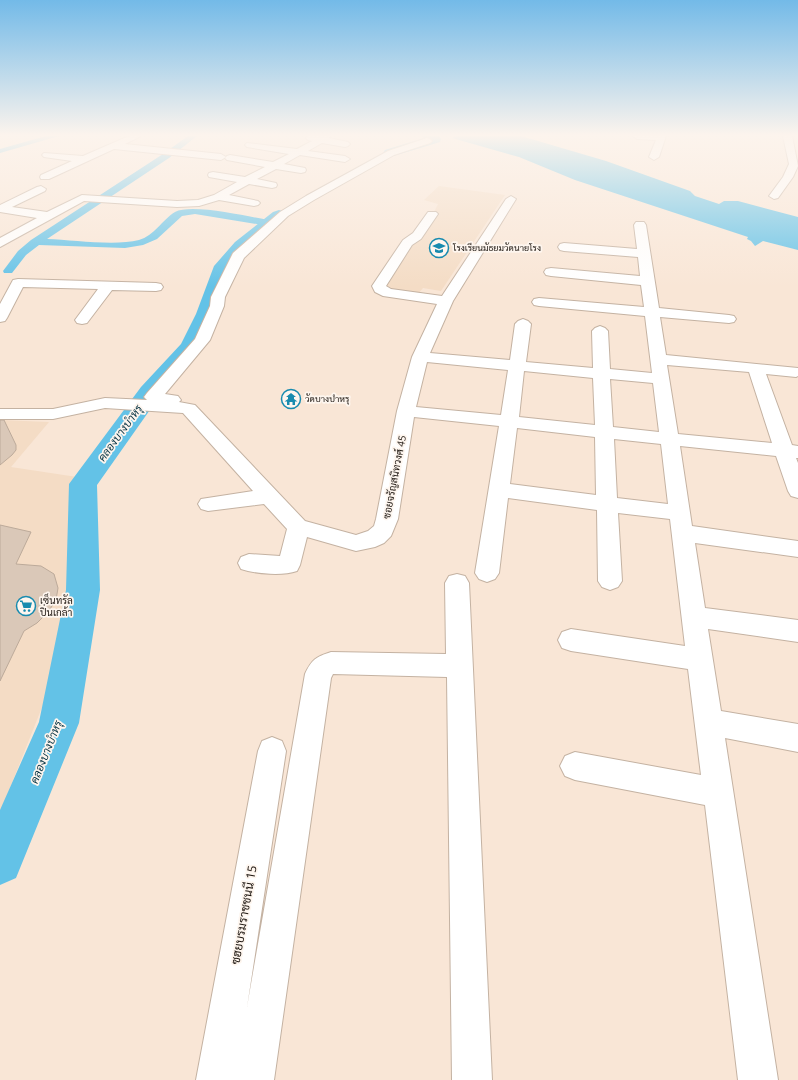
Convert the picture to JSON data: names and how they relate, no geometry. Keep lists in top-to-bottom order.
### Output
{
  "streets": {
    "street": ["ซอยจรัญสนิทวงศ์ 45", "ซฮยบรมราชชนนี 15"]
  },
  "water": ["คลองบางบำหรุ"],
  "places": {
    "school or university": ["โรงเรียนมัธยมวัดนายโรง"],
    "temple": ["วัดบางบำหรุ"],
    "supermarket": ["เซ็นทรัล ปิ่นเกล้า"]
  }
}
